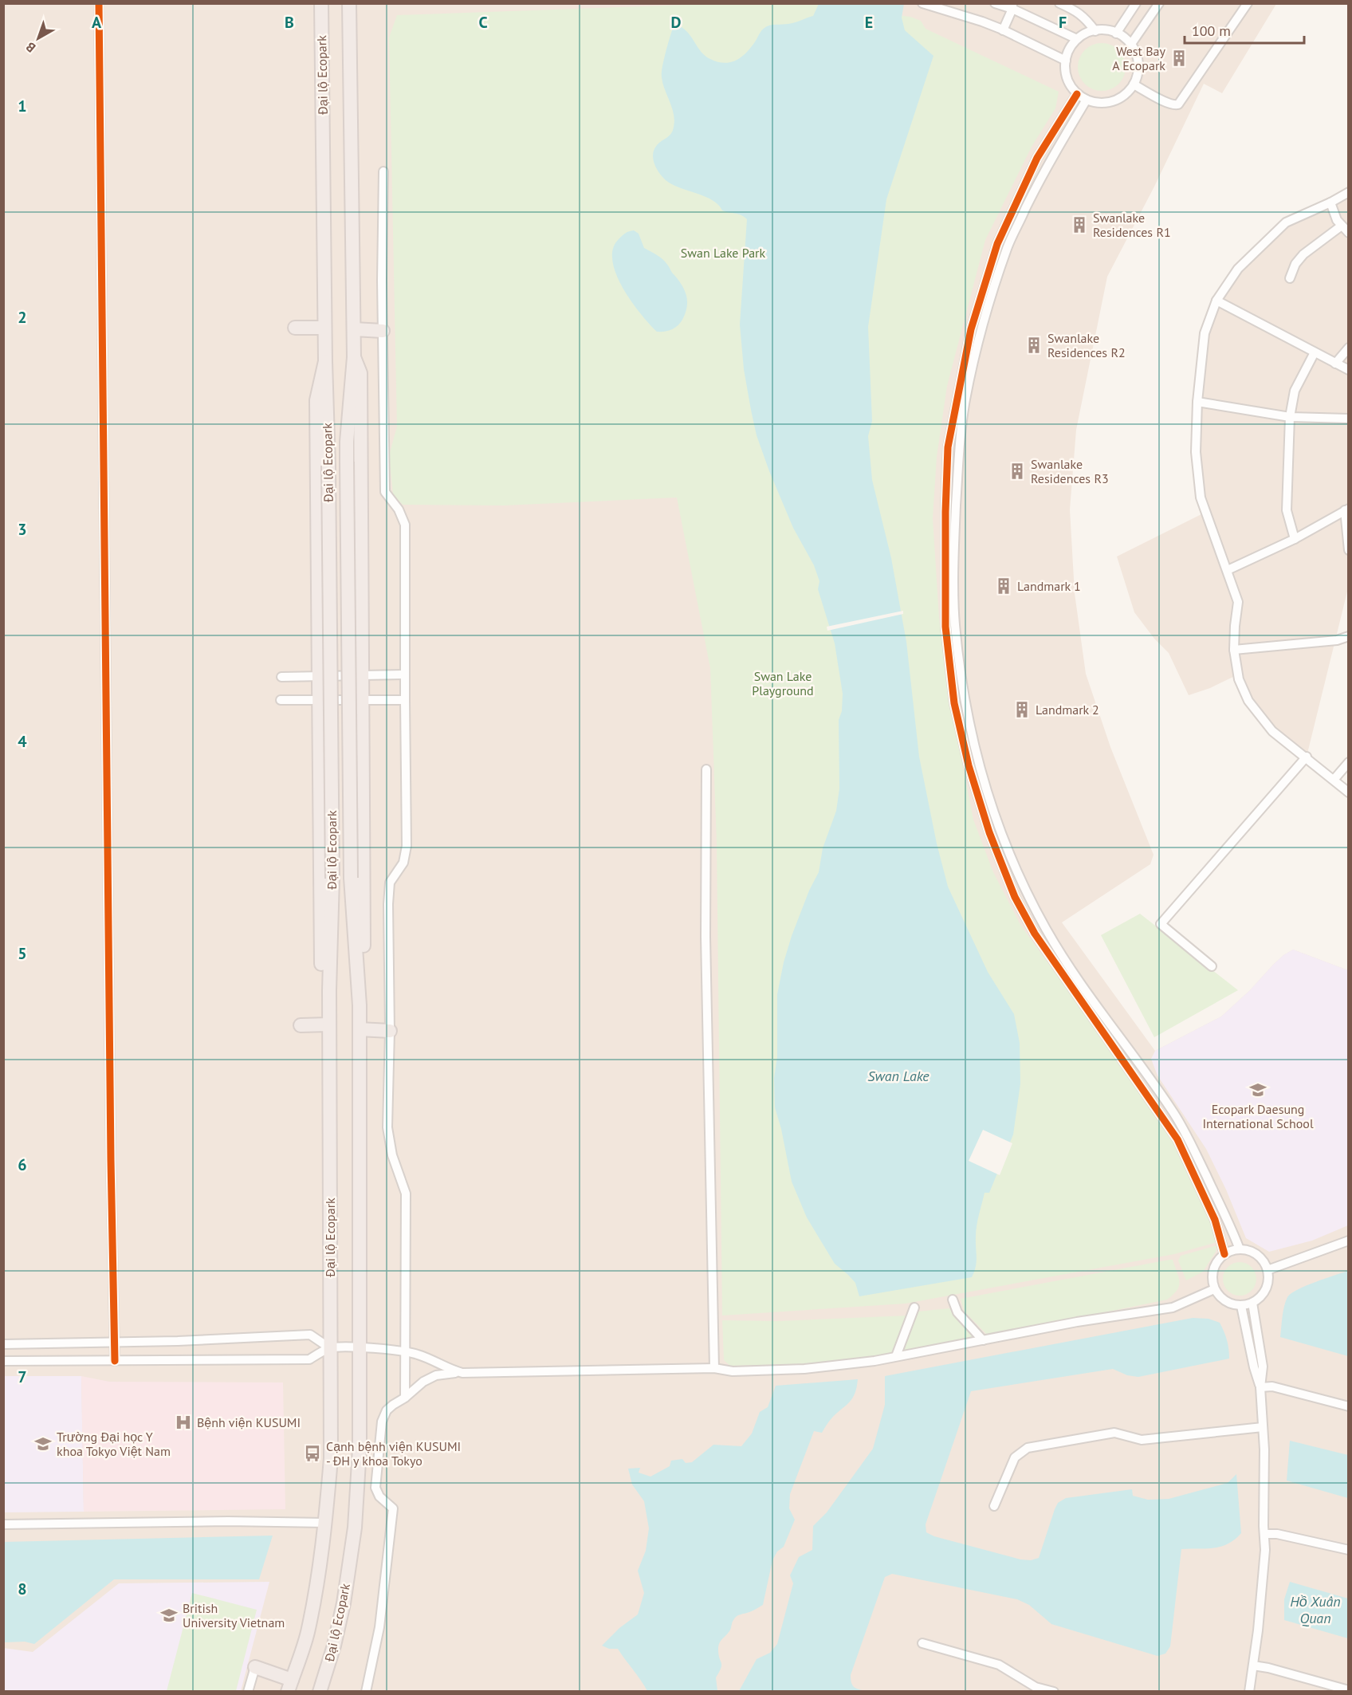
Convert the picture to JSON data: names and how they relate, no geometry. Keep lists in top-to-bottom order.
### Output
{
  "streets": {
    "highway": ["Đại lộ Ecopark"]
  },
  "water": ["Swan Lake", "Hồ Xuân Quan"],
  "parks": ["Swan Lake Park", "Swan Lake Playground"],
  "places": {
    "building": [
      "West Bay A Ecopark",
      "Swanlake Residences R1",
      "Swanlake Residences R2",
      "Swanlake Residences R3",
      "Landmark 1",
      "Landmark 2"
    ],
    "school or university": ["Ecopark Daesung International School", "Trường Đại học Y khoa Tokyo Việt Nam", "British University Vietnam"],
    "hospital": ["Bệnh viện KUSUMI"],
    "bus stop": ["Cạnh bệnh viện KUSUMI - ĐH y khoa Tokyo"]
  },
  "scale_bar": "100 m",
  "north": "bottom left",
  "grid": {
    "columns": [
      "A",
      "B",
      "C",
      "D",
      "E",
      "F"
    ],
    "rows": [
      "1",
      "2",
      "3",
      "4",
      "5",
      "6",
      "7",
      "8"
    ]
  }
}
